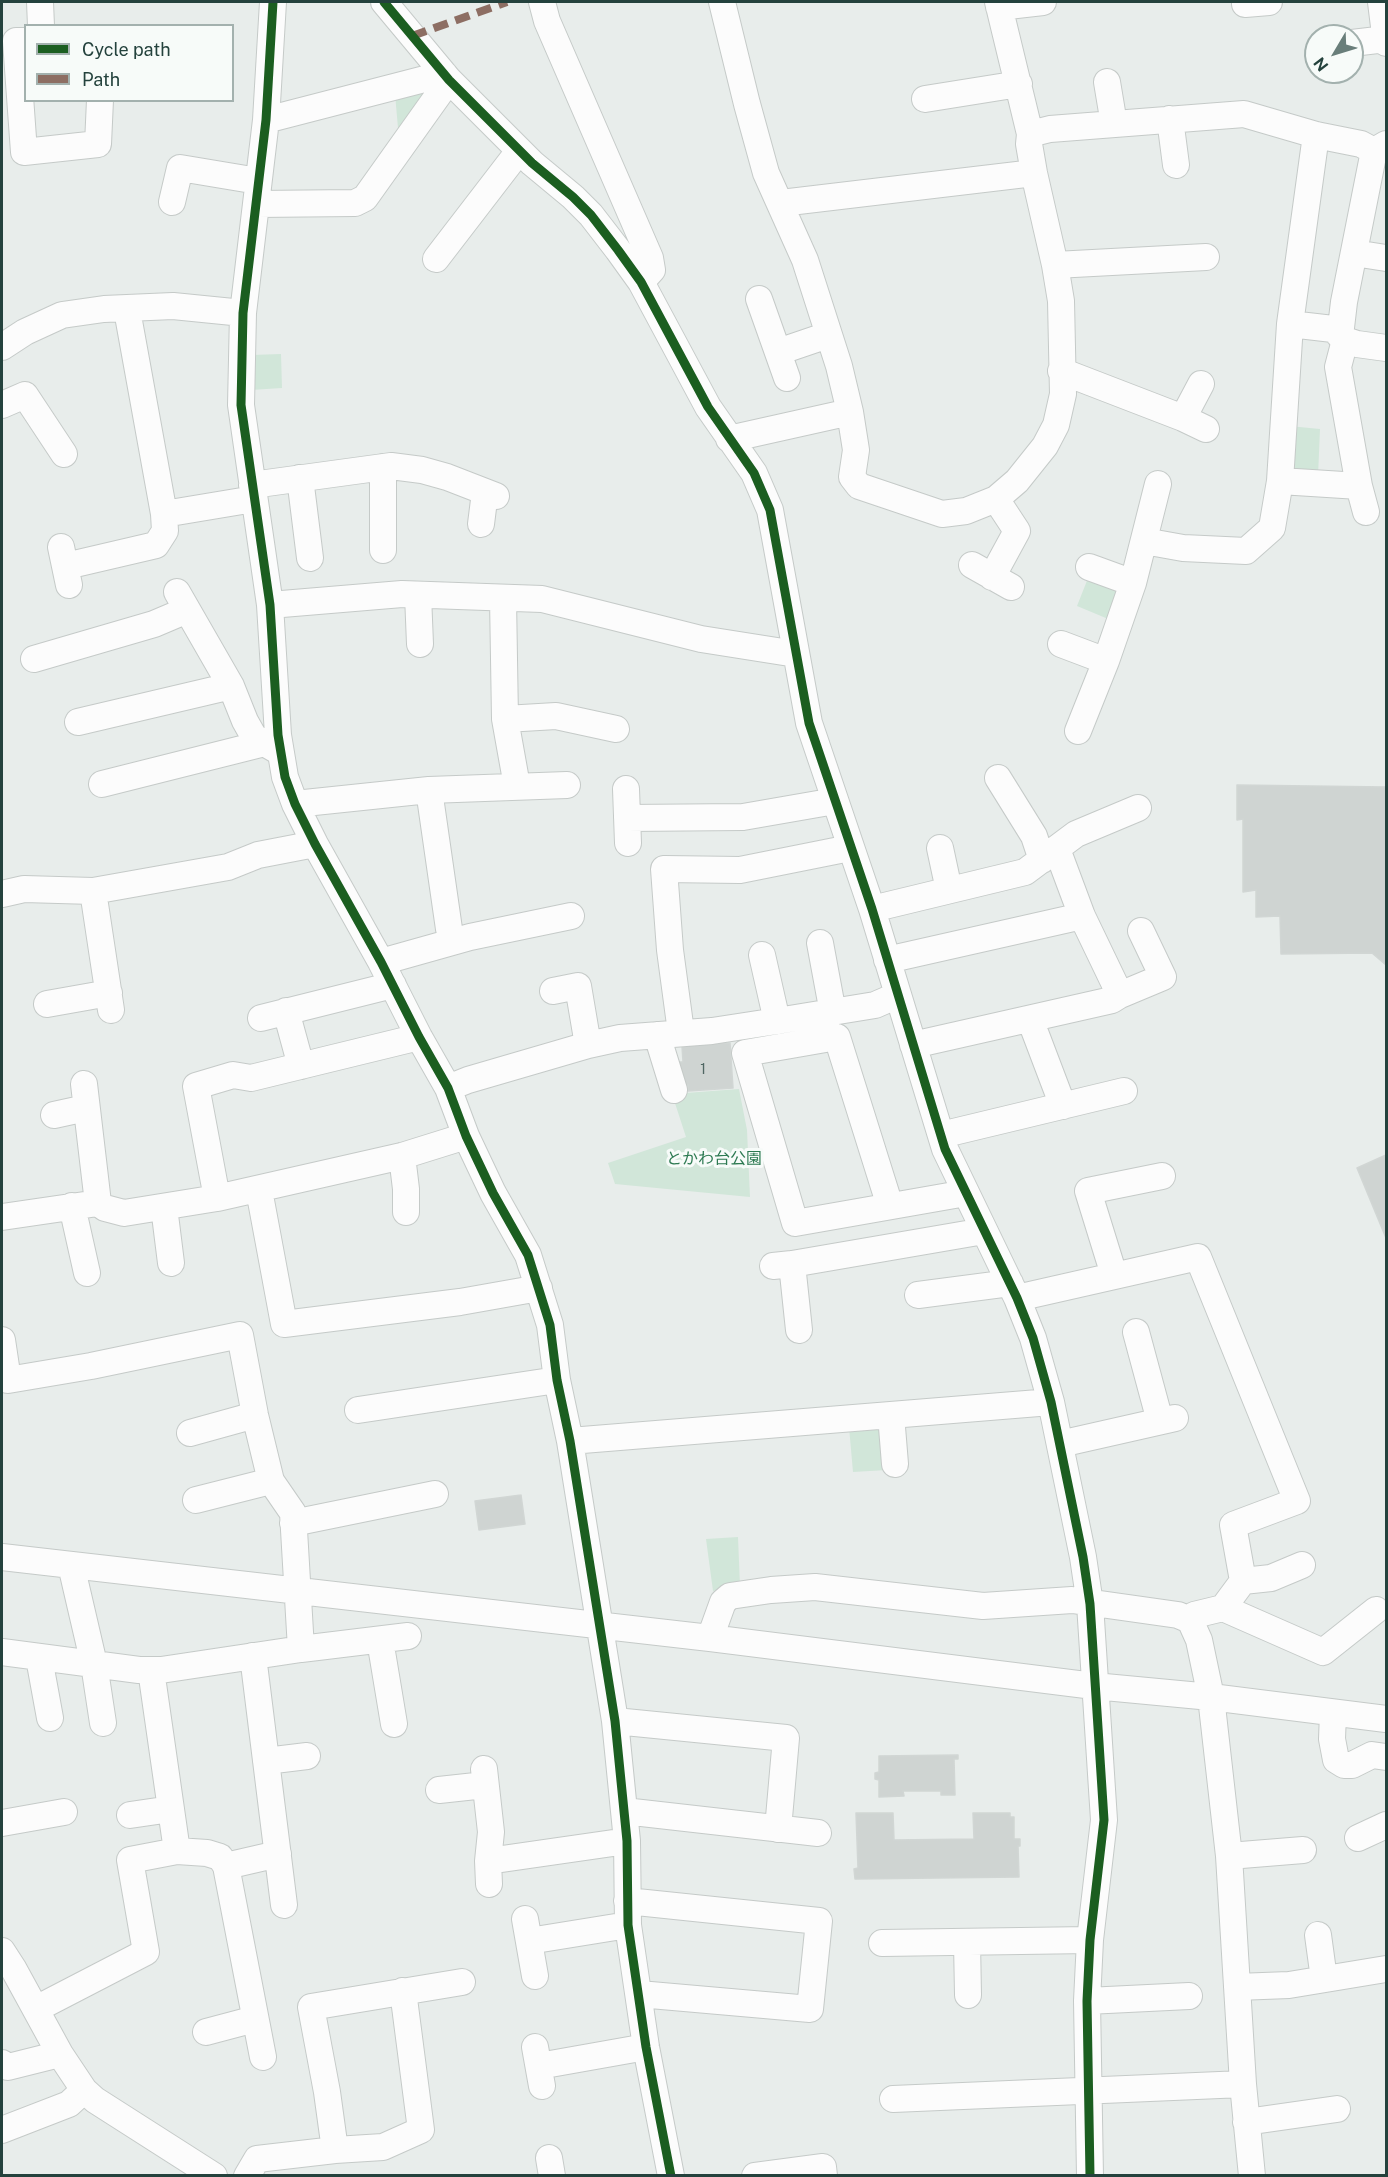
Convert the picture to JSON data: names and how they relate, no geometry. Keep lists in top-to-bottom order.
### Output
{
  "parks": ["とかわ台公園"],
  "house_numbers": ["1"],
  "legend": ["Cycle path", "Path"],
  "north": "bottom left"
}
